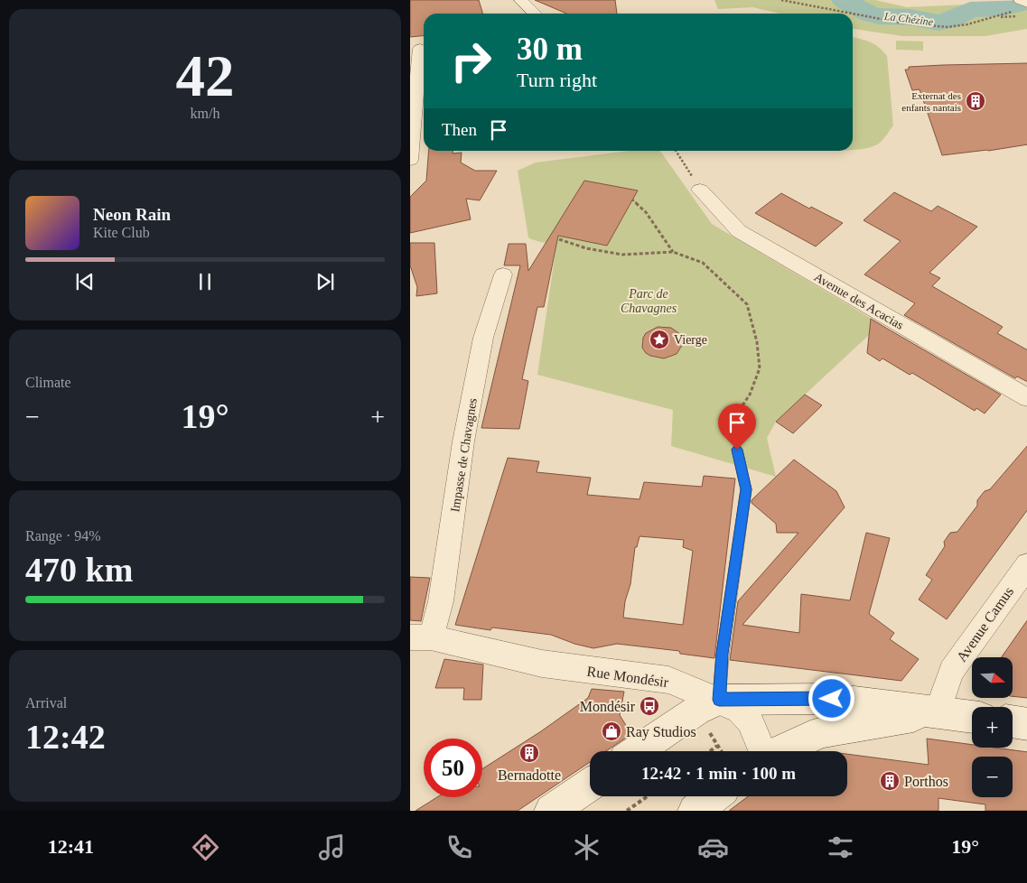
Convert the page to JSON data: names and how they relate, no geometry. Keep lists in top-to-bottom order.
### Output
{
  "streets": {
    "main road": ["Rue Mondésir"],
    "street": ["Avenue des Acacias", "Impasse de Chavagnes", "Avenue Camus"]
  },
  "crossings": [
    ["Impasse de Chavagnes", "Rue Mondésir"],
    ["Avenue Camus", "Rue Mondésir"]
  ],
  "water": ["La Chézine"],
  "parks": ["Parc de Chavagnes"],
  "places": {
    "building": ["Externat des enfants nantais", "Bernadotte", "Porthos"],
    "place": ["Vierge"],
    "bus stop": ["Mondésir"],
    "shop": ["Ray Studios"]
  },
  "north": "right",
  "page": {
    "tile": [
      ["42", "km/h"],
      "Climate",
      ["Range · 94%", "470 km"],
      ["Arrival", "12:42"]
    ],
    "turn": ["30 m", "Turn right"],
    "then": "Then",
    "song": ["Neon Rain", "Kite Club"],
    "heat": ["−", "19°", "+"],
    "map_buttons": ["+", "−"],
    "limit": "50",
    "trip": "12:42 · 1 min · 100 m",
    "tabs": ["12:41", "19°"]
  }
}
